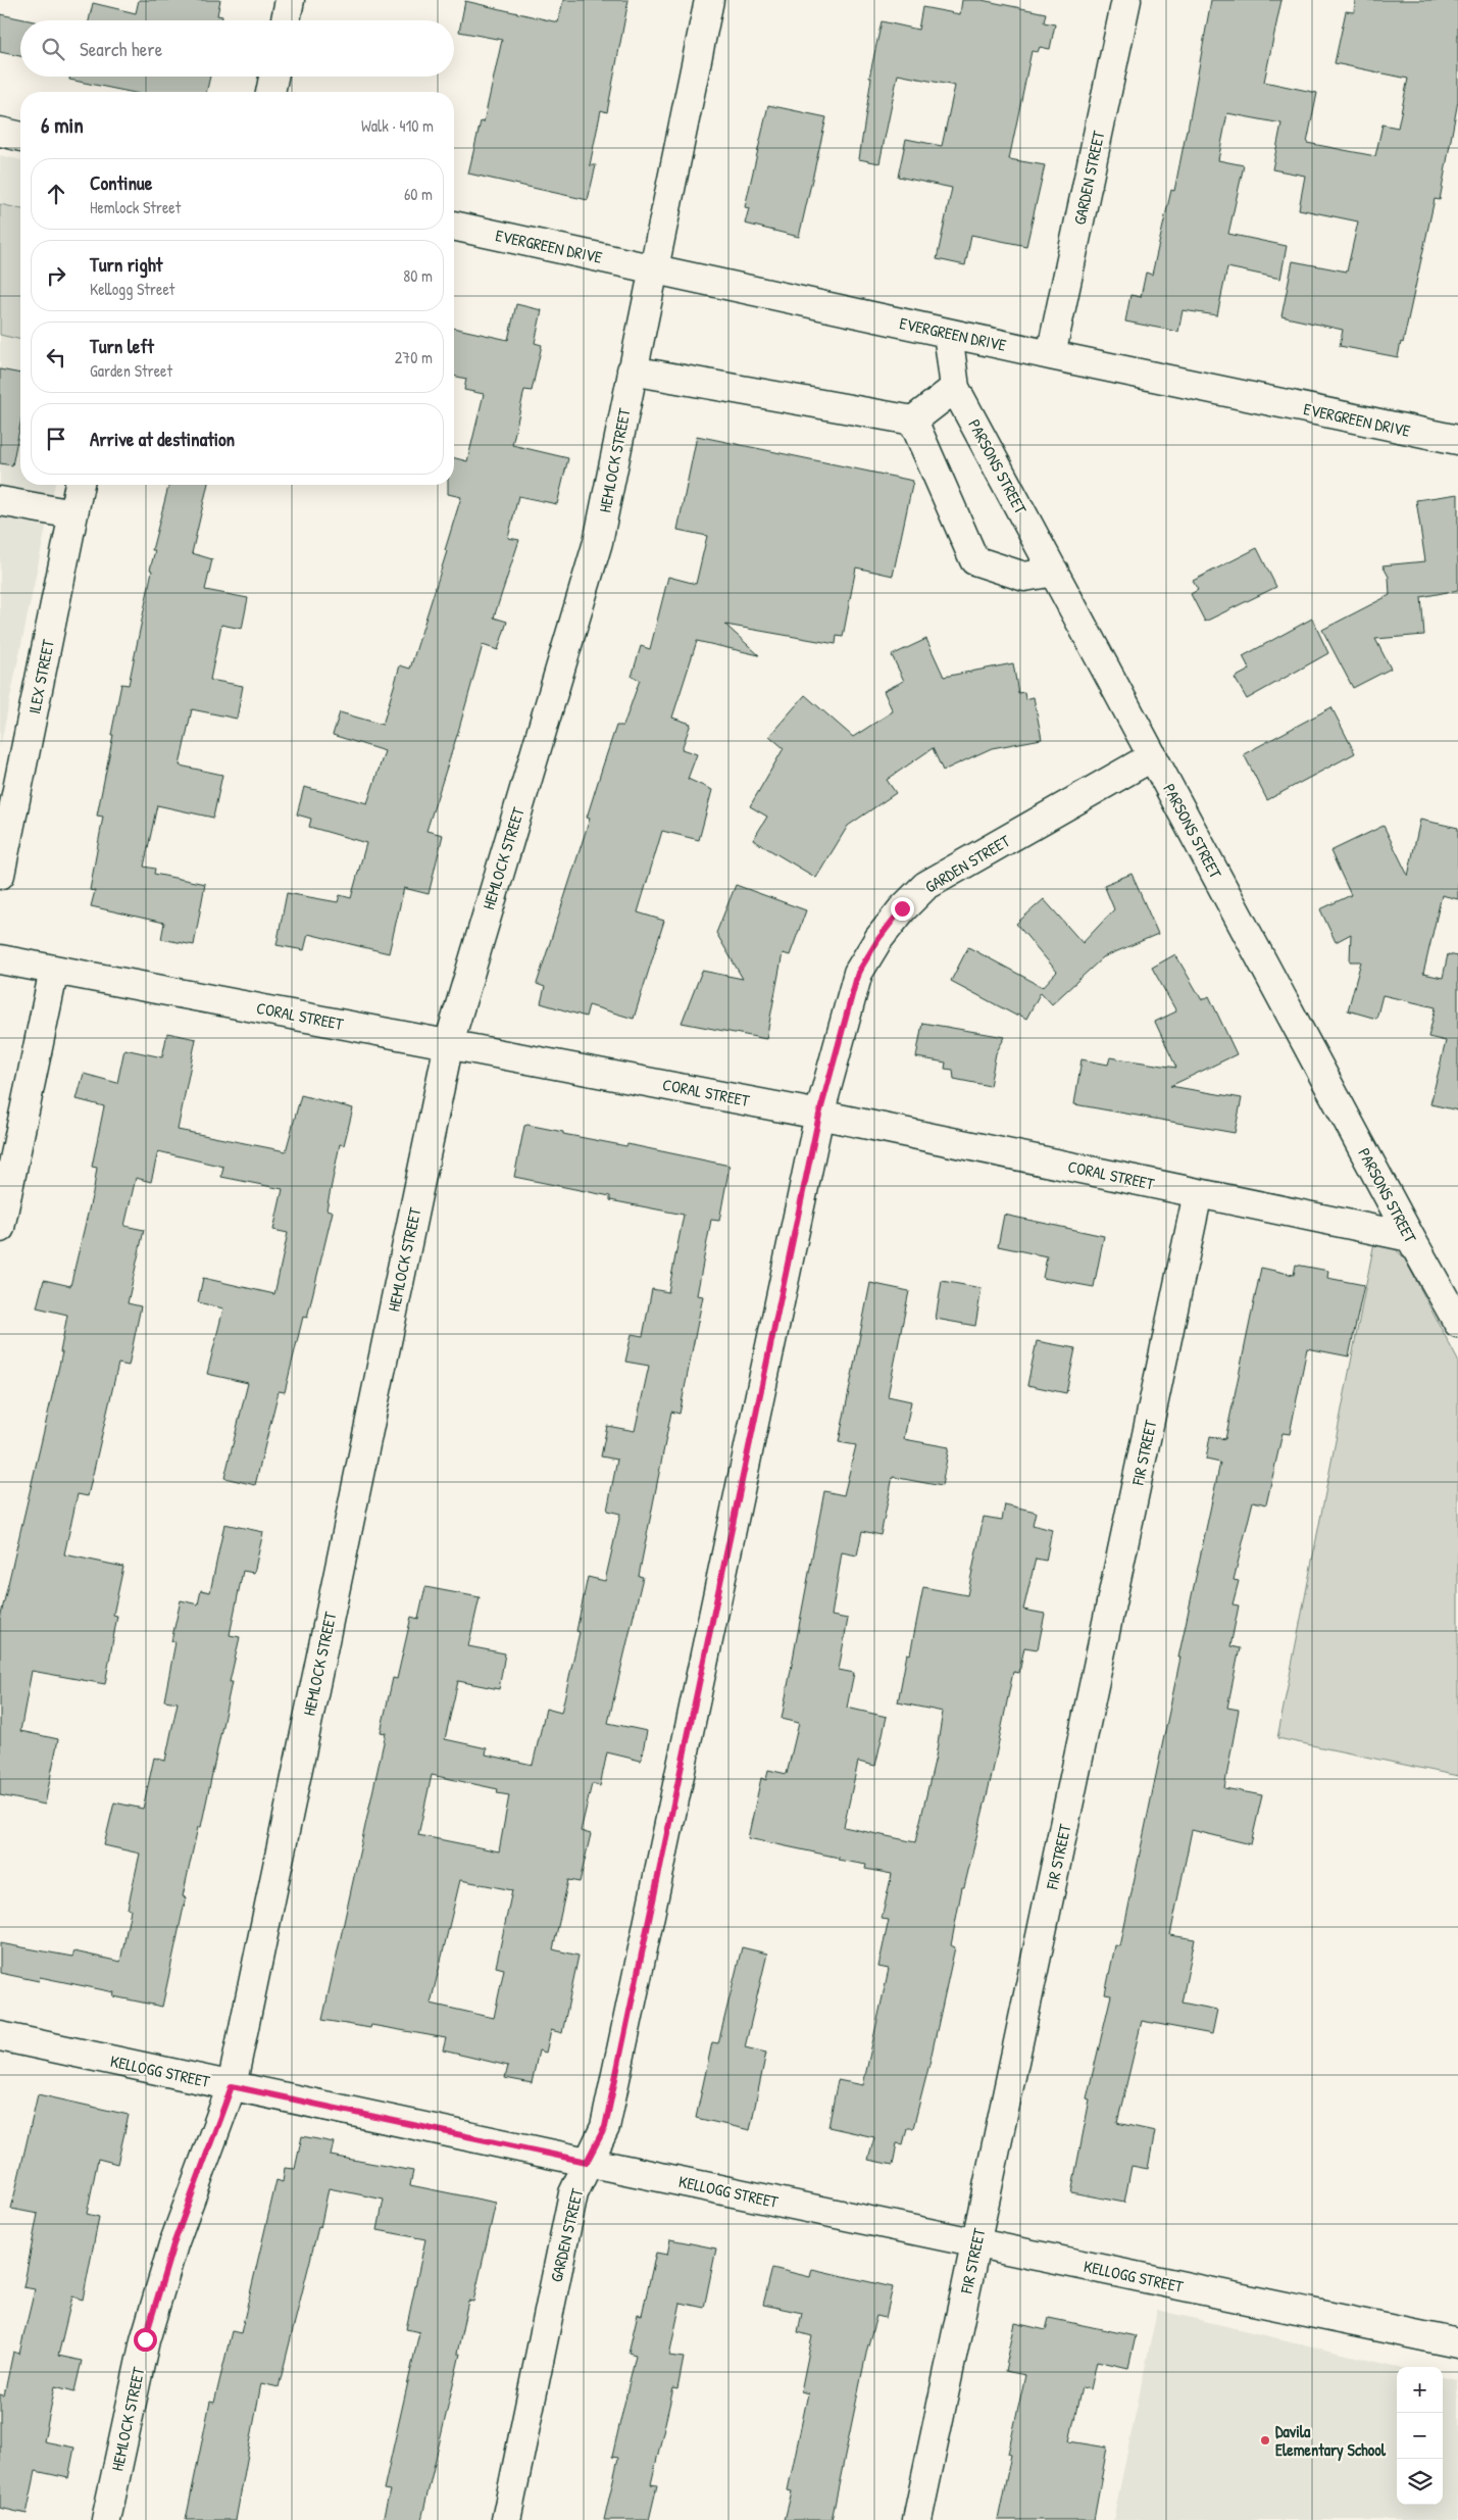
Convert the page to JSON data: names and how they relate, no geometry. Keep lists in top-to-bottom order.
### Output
{
  "streets": {
    "street": [
      "GARDEN STREET",
      "EVERGREEN DRIVE",
      "HEMLOCK STREET",
      "PARSONS STREET",
      "ILEX STREET",
      "CORAL STREET",
      "FIR STREET",
      "KELLOGG STREET"
    ]
  },
  "crossings": [
    ["GARDEN STREET", "EVERGREEN DRIVE"],
    ["GARDEN STREET", "PARSONS STREET"],
    ["GARDEN STREET", "CORAL STREET"],
    ["GARDEN STREET", "KELLOGG STREET"],
    ["EVERGREEN DRIVE", "HEMLOCK STREET"],
    ["EVERGREEN DRIVE", "PARSONS STREET"],
    ["HEMLOCK STREET", "CORAL STREET"],
    ["HEMLOCK STREET", "KELLOGG STREET"],
    ["PARSONS STREET", "CORAL STREET"],
    ["CORAL STREET", "FIR STREET"],
    ["FIR STREET", "KELLOGG STREET"]
  ],
  "places": ["Davila Elementary School"],
  "page": {
    "search": "Search here",
    "heading": ["6 min", "Walk · 410 m"],
    "list": [
      ["Continue", "Hemlock Street", "60 m"],
      ["Turn right", "Kellogg Street", "80 m"],
      ["Turn left", "Garden Street", "270 m"],
      "Arrive at destination"
    ],
    "map_buttons": ["+", "−"]
  }
}
